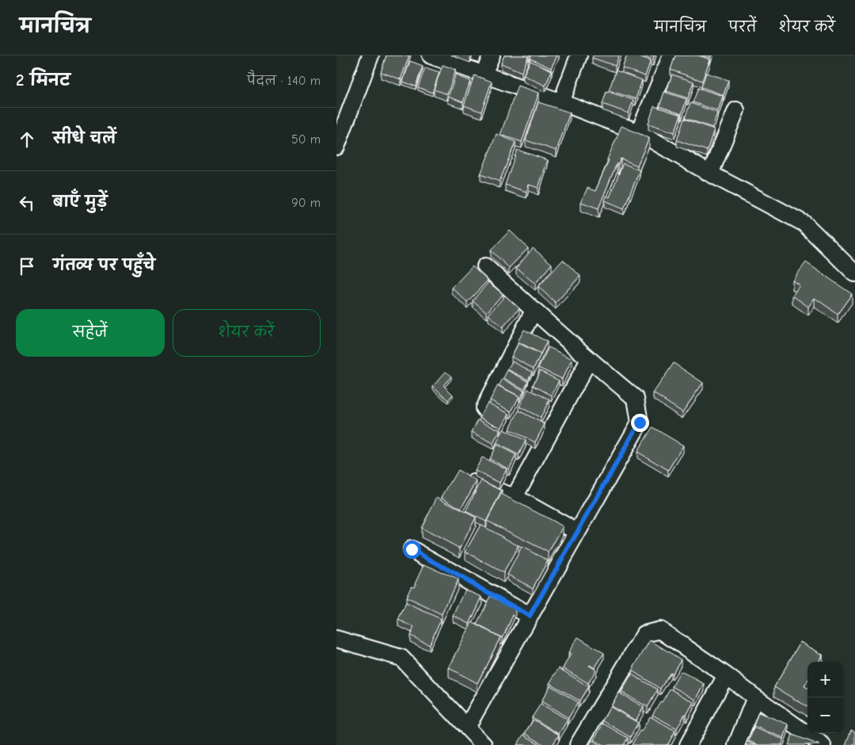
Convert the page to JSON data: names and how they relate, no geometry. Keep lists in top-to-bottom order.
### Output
{
  "page": {
    "header": "मानचित्र",
    "nav": ["मानचित्र", "परतें", "शेयर करें"],
    "heading": ["2 मिनट", "पैदल · 140 m"],
    "list": [
      ["सीधे चलें", "50 m"],
      ["बाएँ मुड़ें", "90 m"],
      "गंतव्य पर पहुँचे"
    ],
    "buttons": ["सहेजें", "शेयर करें"],
    "map_buttons": ["+", "−"]
  }
}
